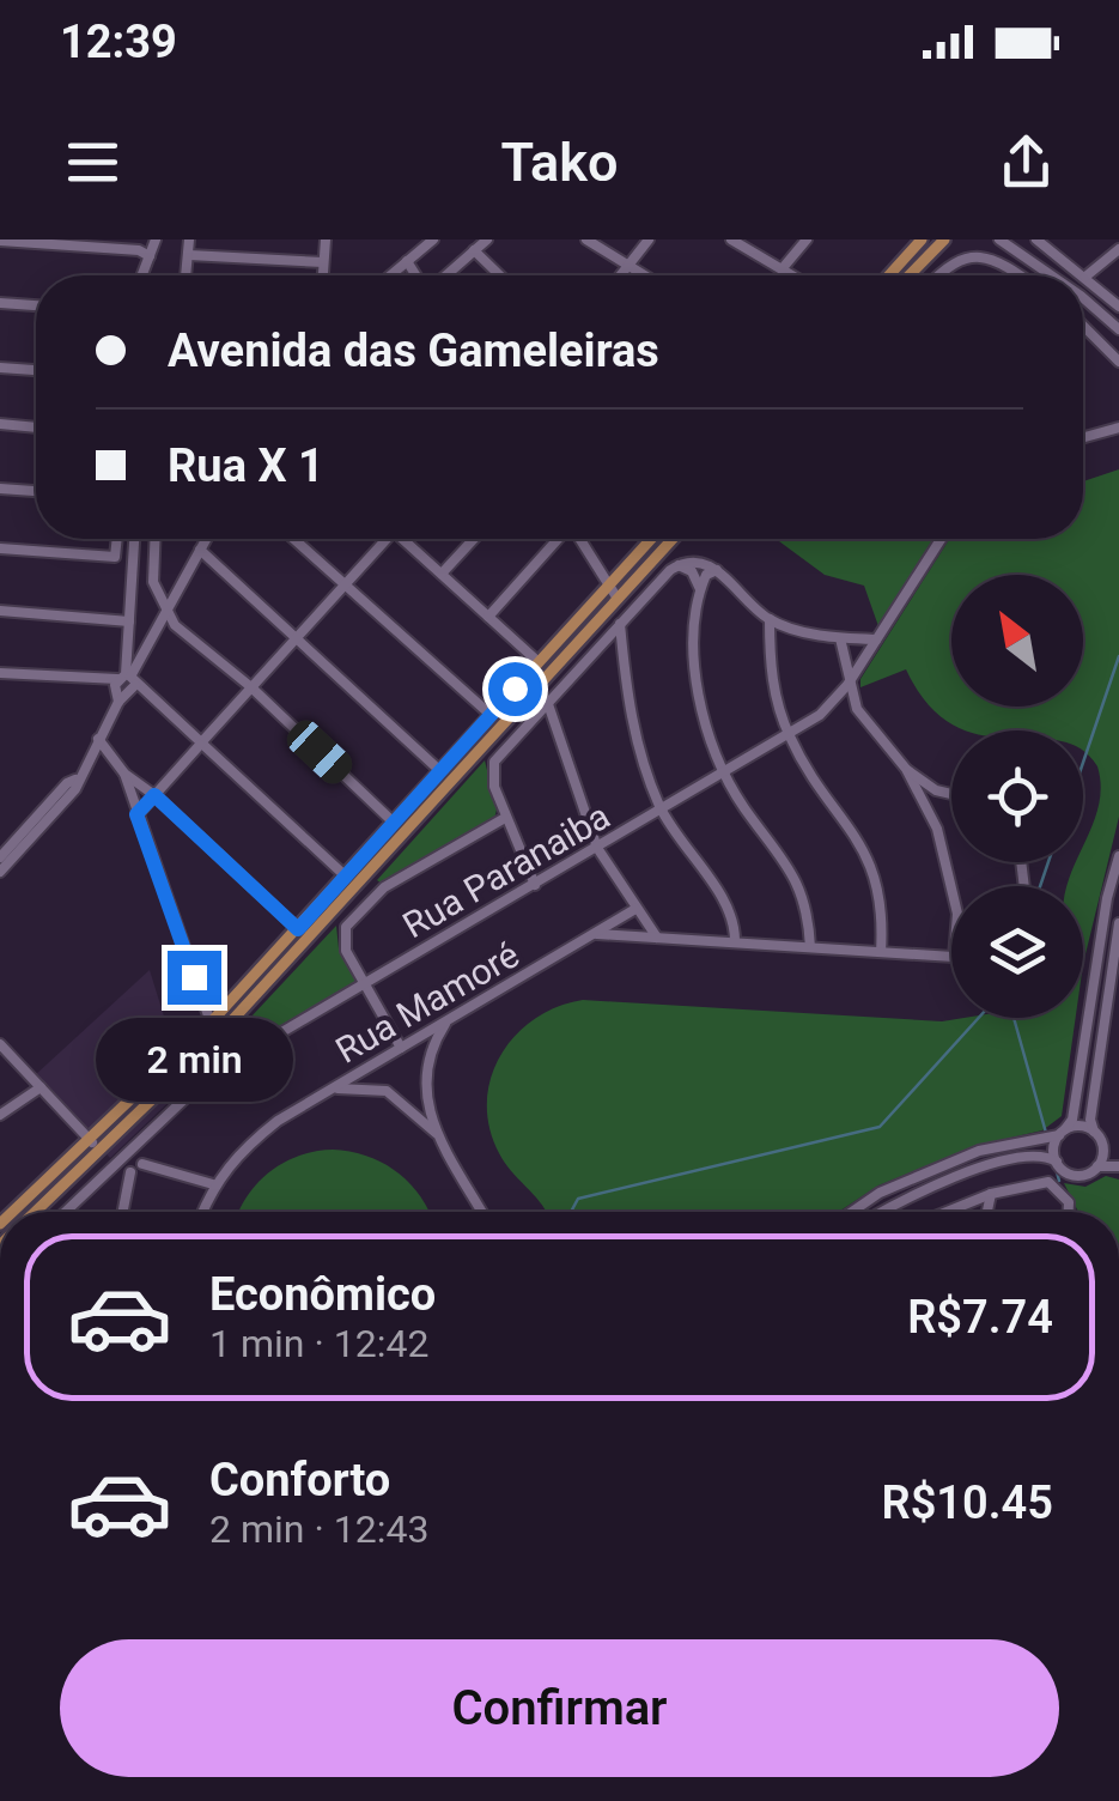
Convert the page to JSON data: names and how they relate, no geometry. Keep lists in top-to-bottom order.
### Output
{
  "streets": {
    "street": ["Rua Paranaiba", "Rua Mamoré"]
  },
  "north": "top left",
  "page": {
    "status": "12:39",
    "header": "Tako",
    "banner": ["Avenida das Gameleiras", "Rua X 1"],
    "bubble": "2 min",
    "list": [
      {
        "name": "Econômico",
        "note": "1 min · 12:42",
        "value": "R$7.74"
      },
      {
        "name": "Conforto",
        "note": "2 min · 12:43",
        "value": "R$10.45"
      }
    ],
    "buttons": "Confirmar"
  }
}
